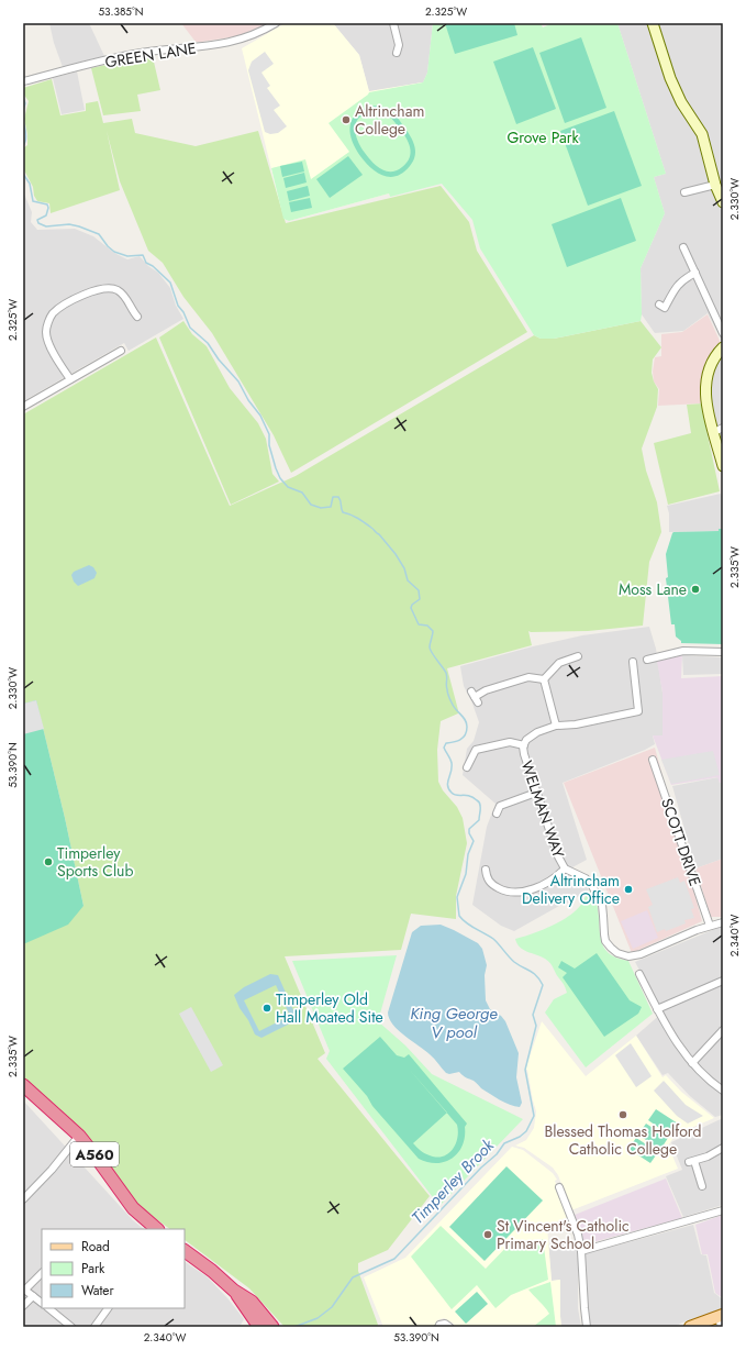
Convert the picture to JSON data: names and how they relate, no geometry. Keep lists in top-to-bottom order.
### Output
{
  "streets": {
    "highway": ["A560"],
    "street": ["GREEN LANE", "WELMAN WAY", "SCOTT DRIVE"]
  },
  "crossings": [
    ["WELMAN WAY", "SCOTT DRIVE"]
  ],
  "water": ["King George V pool", "Timperley Brook"],
  "parks": ["Grove Park"],
  "places": [
    "Altrincham College",
    "Moss Lane",
    "Timperley Sports Club",
    "Altrincham Delivery Office",
    "Timperley Old Hall Moated Site",
    "Blessed Thomas Holford Catholic College",
    "St Vincent's Catholic Primary School"
  ],
  "legend": ["Road", "Park", "Water"],
  "coordinates": [
    "53.385°N",
    "2.325°W",
    "2.330°W",
    "2.335°W",
    "53.390°N",
    "2.340°W"
  ]
}
